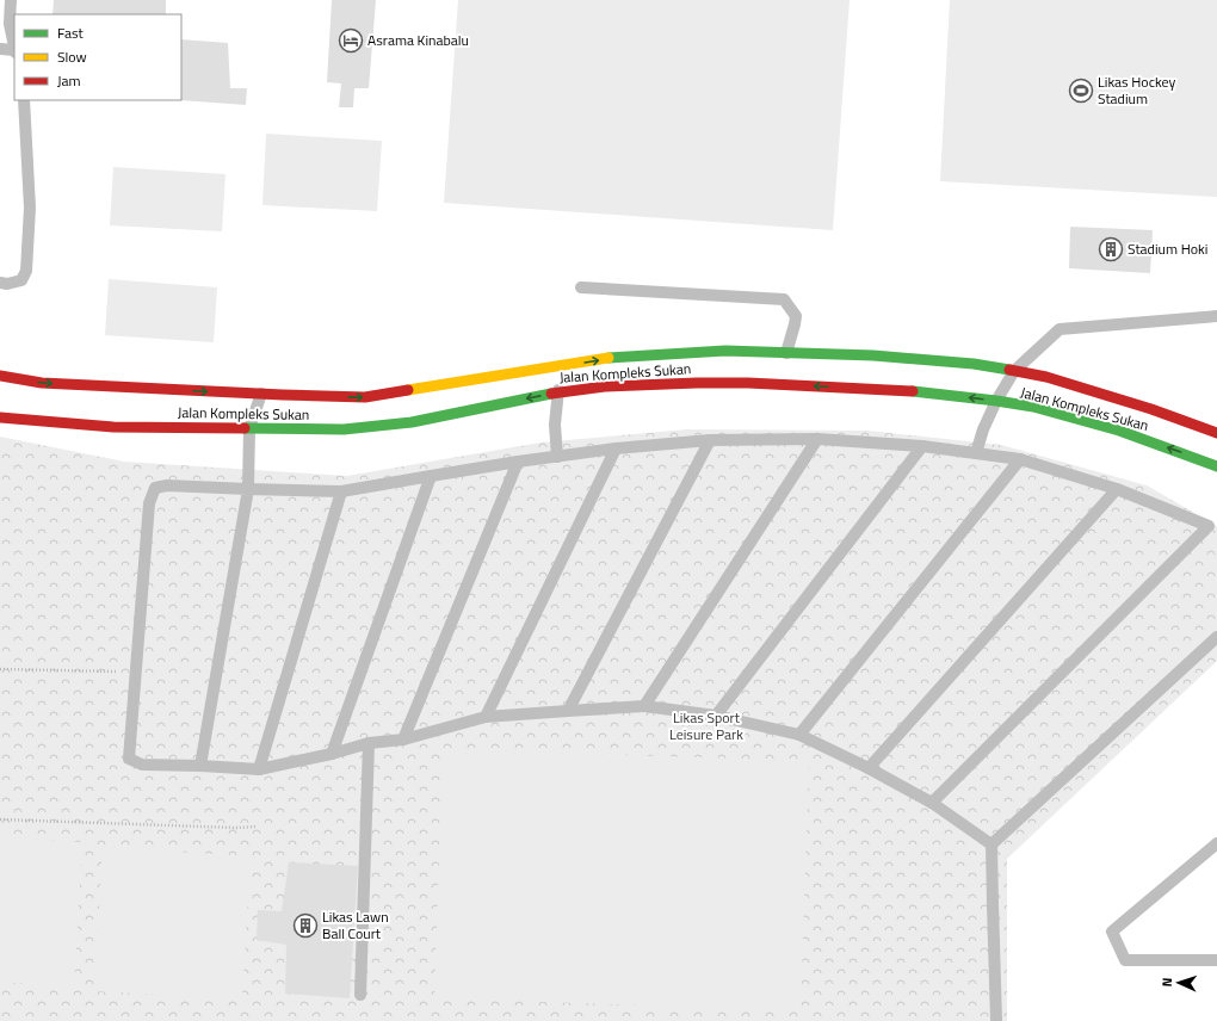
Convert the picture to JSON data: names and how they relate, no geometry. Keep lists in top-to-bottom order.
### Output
{
  "streets": {
    "main road": ["Jalan Kompleks Sukan"]
  },
  "parks": ["Likas Sport Leisure Park"],
  "places": {
    "hotel": ["Asrama Kinabalu"],
    "sports": ["Likas Hockey Stadium"],
    "building": ["Stadium Hoki", "Likas Lawn Ball Court"]
  },
  "legend": ["Fast", "Slow", "Jam"],
  "north": "left"
}
